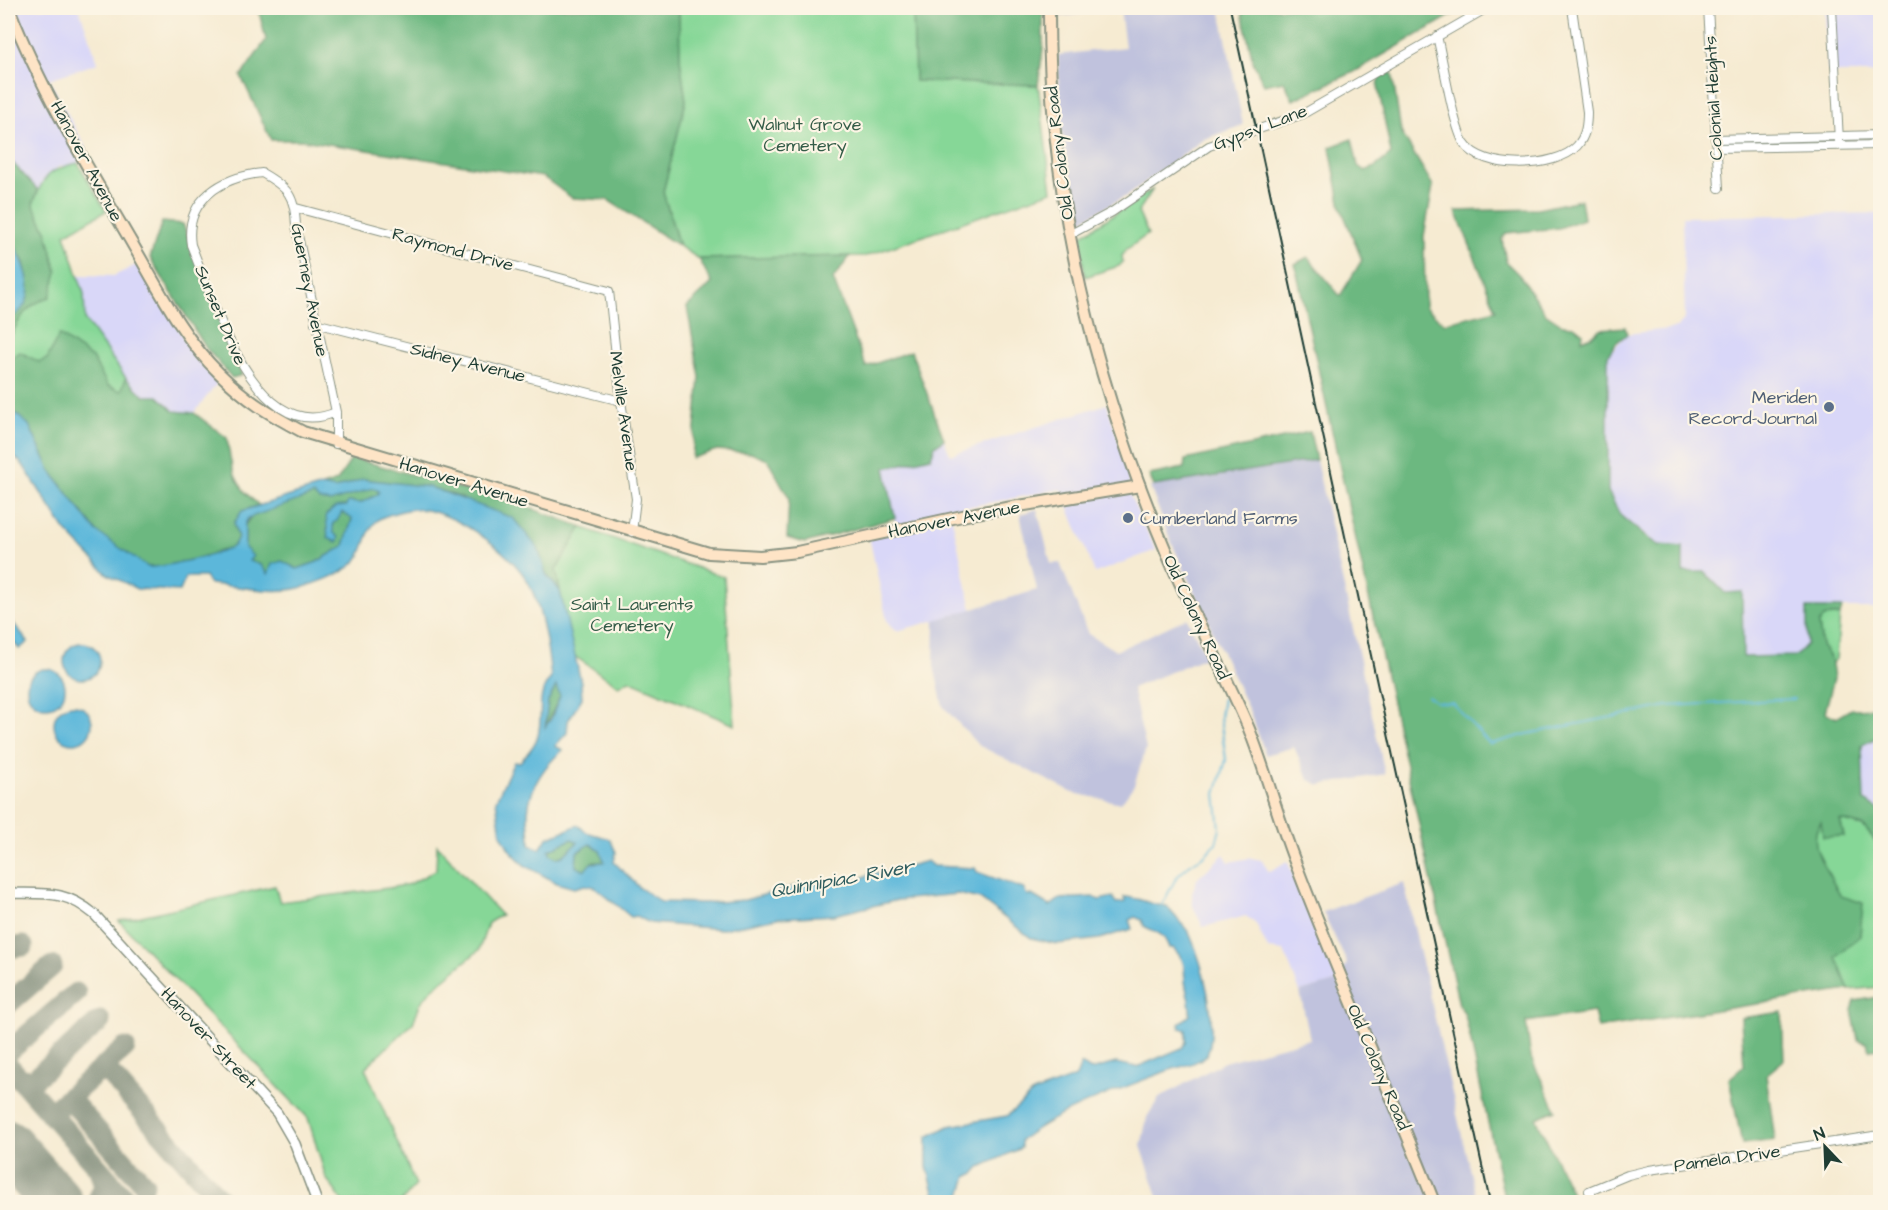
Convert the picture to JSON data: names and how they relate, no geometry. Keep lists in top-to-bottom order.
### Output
{
  "streets": {
    "main road": ["Old Colony Road", "Hanover Avenue"],
    "street": [
      "Colonial Heights",
      "Gypsy Lane",
      "Raymond Drive",
      "Guerney Avenue",
      "Sunset Drive",
      "Sidney Avenue",
      "Melville Avenue",
      "Hanover Street",
      "Pamela Drive"
    ]
  },
  "crossings": [
    ["Gypsy Lane", "Old Colony Road"],
    ["Old Colony Road", "Hanover Avenue"],
    ["Hanover Avenue", "Guerney Avenue"],
    ["Hanover Avenue", "Melville Avenue"],
    ["Raymond Drive", "Guerney Avenue"],
    ["Raymond Drive", "Melville Avenue"],
    ["Guerney Avenue", "Sunset Drive"],
    ["Guerney Avenue", "Sidney Avenue"],
    ["Sidney Avenue", "Melville Avenue"]
  ],
  "water": ["Quinnipiac River"],
  "parks": ["Walnut Grove Cemetery", "Saint Laurents Cemetery"],
  "places": ["Meriden Record-Journal", "Cumberland Farms"],
  "north": "top left"
}
